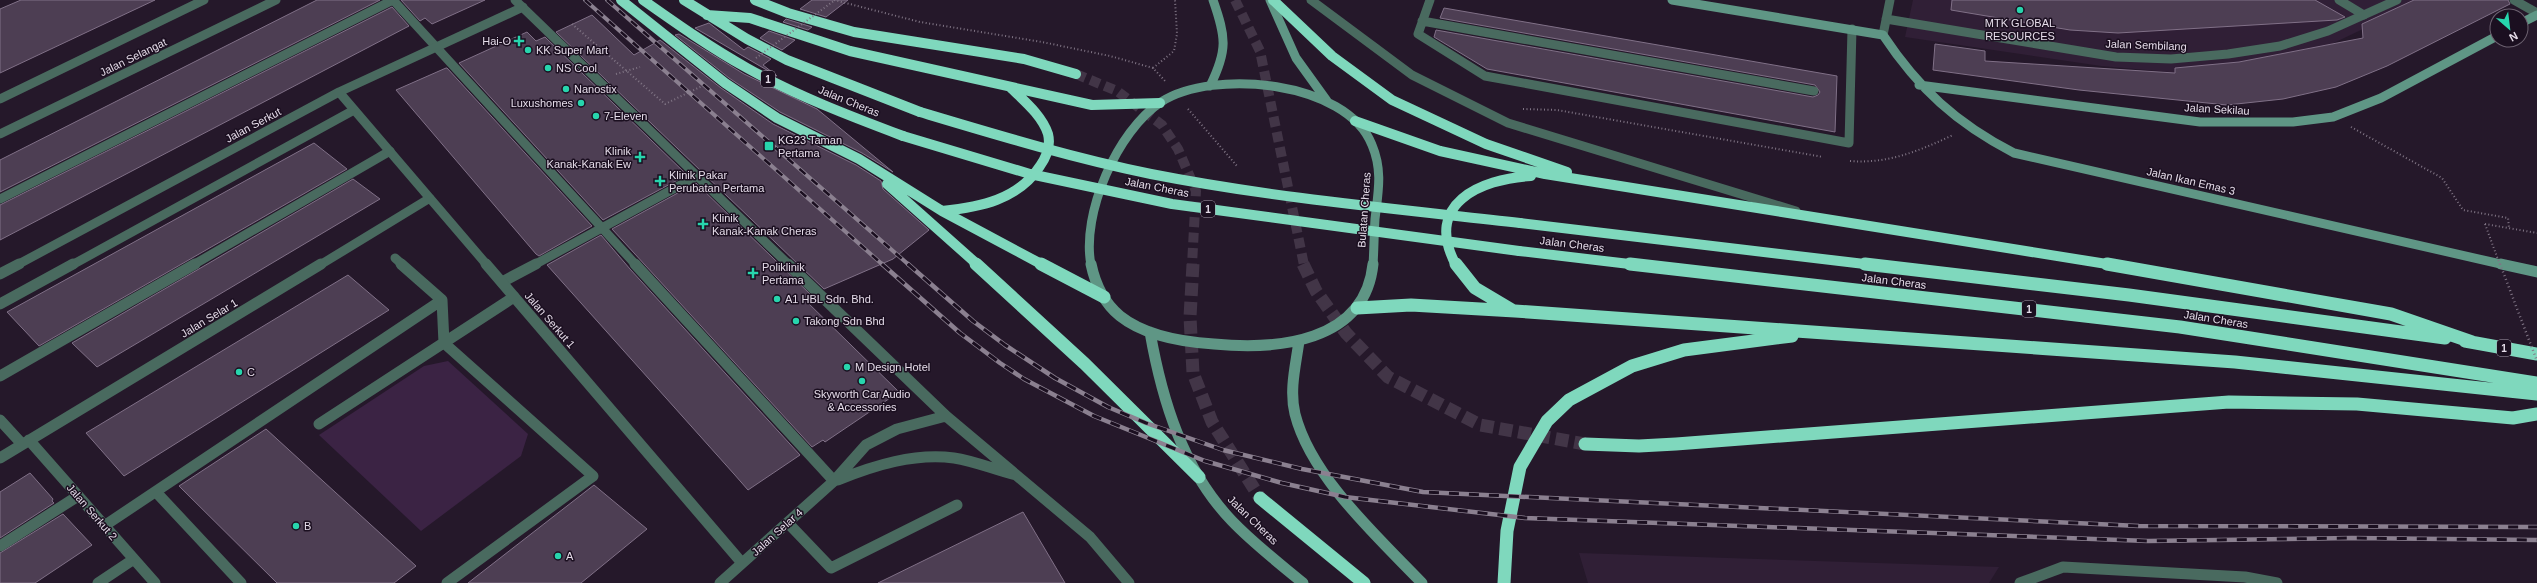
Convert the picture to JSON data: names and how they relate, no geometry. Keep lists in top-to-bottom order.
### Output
{
  "streets": {
    "highway": ["1", "Jalan Cheras"],
    "main road": ["Jalan Sekilau", "Jalan Ikan Emas 3", "Bulatan Cheras"],
    "street": [
      "Jalan Sembilang",
      "Jalan Selangat",
      "Jalan Serkut",
      "Jalan Selar 1",
      "Jalan Serkut 1",
      "Jalan Serkut 2",
      "Jalan Selar 4"
    ]
  },
  "crossings": [
    ["1", "Jalan Cheras"],
    ["Jalan Cheras", "Bulatan Cheras"],
    ["Jalan Sekilau", "Jalan Ikan Emas 3"],
    ["Jalan Serkut", "Jalan Serkut 1"],
    ["Jalan Selar 1", "Jalan Serkut 1"],
    ["Jalan Selar 1", "Jalan Serkut 2"],
    ["Jalan Serkut 1", "Jalan Selar 4"]
  ],
  "places": {
    "other": [
      "MTK GLOBAL RESOURCES",
      "KK Super Mart",
      "NS Cool",
      "Nanostix",
      "Luxushomes",
      "7-Eleven",
      "A1 HBL Sdn. Bhd.",
      "Takong Sdn Bhd",
      "M Design Hotel",
      "C",
      "Skyworth Car Audio & Accessories",
      "B",
      "A"
    ],
    "health": [
      "Hai-O",
      "Klinik Kanak-Kanak Ew",
      "Klinik Pakar Perubatan Pertama",
      "Klinik Kanak-Kanak Cheras",
      "Poliklinik Pertama"
    ],
    "transit": ["KG23 Taman Pertama"]
  },
  "north": "bottom right"
}
